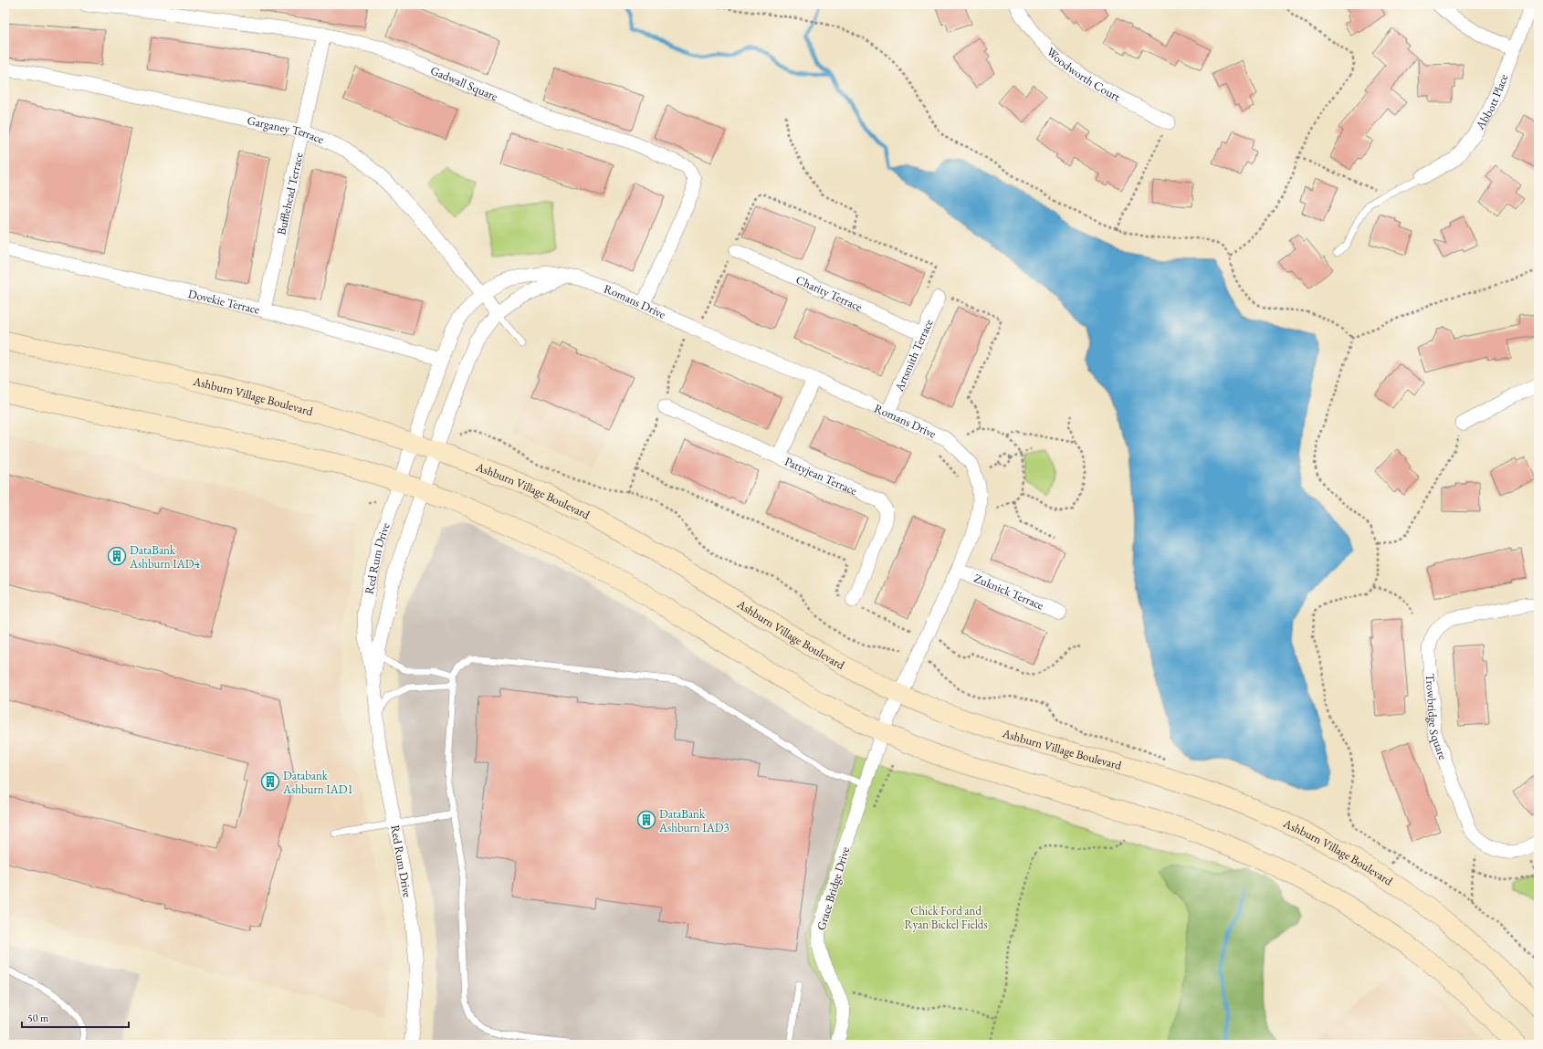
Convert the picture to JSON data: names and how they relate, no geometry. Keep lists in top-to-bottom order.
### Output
{
  "streets": {
    "main road": ["Ashburn Village Boulevard"],
    "street": [
      "Woodworth Court",
      "Gadwall Square",
      "Abbott Place",
      "Garganey Terrace",
      "Bufflehead Terrace",
      "Charity Terrace",
      "Dovekie Terrace",
      "Romans Drive",
      "Artsmith Terrace",
      "Pattyjean Terrace",
      "Red Rum Drive",
      "Zuknick Terrace",
      "Trowbridge Square",
      "Grace Bridge Drive"
    ]
  },
  "crossings": [
    ["Gadwall Square", "Bufflehead Terrace"],
    ["Gadwall Square", "Romans Drive"],
    ["Garganey Terrace", "Bufflehead Terrace"],
    ["Garganey Terrace", "Romans Drive"],
    ["Bufflehead Terrace", "Dovekie Terrace"],
    ["Charity Terrace", "Artsmith Terrace"],
    ["Dovekie Terrace", "Romans Drive"],
    ["Romans Drive", "Artsmith Terrace"],
    ["Romans Drive", "Ashburn Village Boulevard"],
    ["Romans Drive", "Red Rum Drive"],
    ["Romans Drive", "Zuknick Terrace"],
    ["Romans Drive", "Grace Bridge Drive"],
    ["Ashburn Village Boulevard", "Red Rum Drive"]
  ],
  "parks": ["Chick Ford and Ryan Bickel Fields"],
  "places": {
    "building": ["DataBank Ashburn IAD4", "Databank Ashburn IAD1", "DataBank Ashburn IAD3"]
  },
  "scale_bar": "50 m"
}
